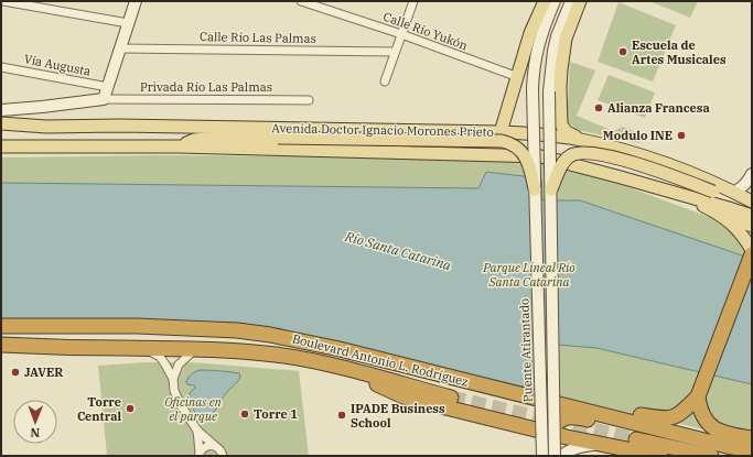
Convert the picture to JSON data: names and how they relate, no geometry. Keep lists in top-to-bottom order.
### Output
{
  "streets": {
    "highway": ["Boulevard Antonio L. Rodríguez"],
    "main road": ["Avenida Doctor Ignacio Morones Prieto", "Puente Atirantado"],
    "street": [
      "Calle Río Yukón",
      "Calle Río Las Palmas",
      "Vía Augusta",
      "Privada Río Las Palmas"
    ]
  },
  "water": ["Río Santa Catarina"],
  "parks": ["Parque Lineal Río Santa Catarina", "Oficinas en el parque"],
  "places": [
    "Escuela de Artes Musicales",
    "Alianza Francesa",
    "Modulo INE",
    "JAVER",
    "Torre Central",
    "Torre 1",
    "IPADE Business School"
  ],
  "north": "bottom"
}
